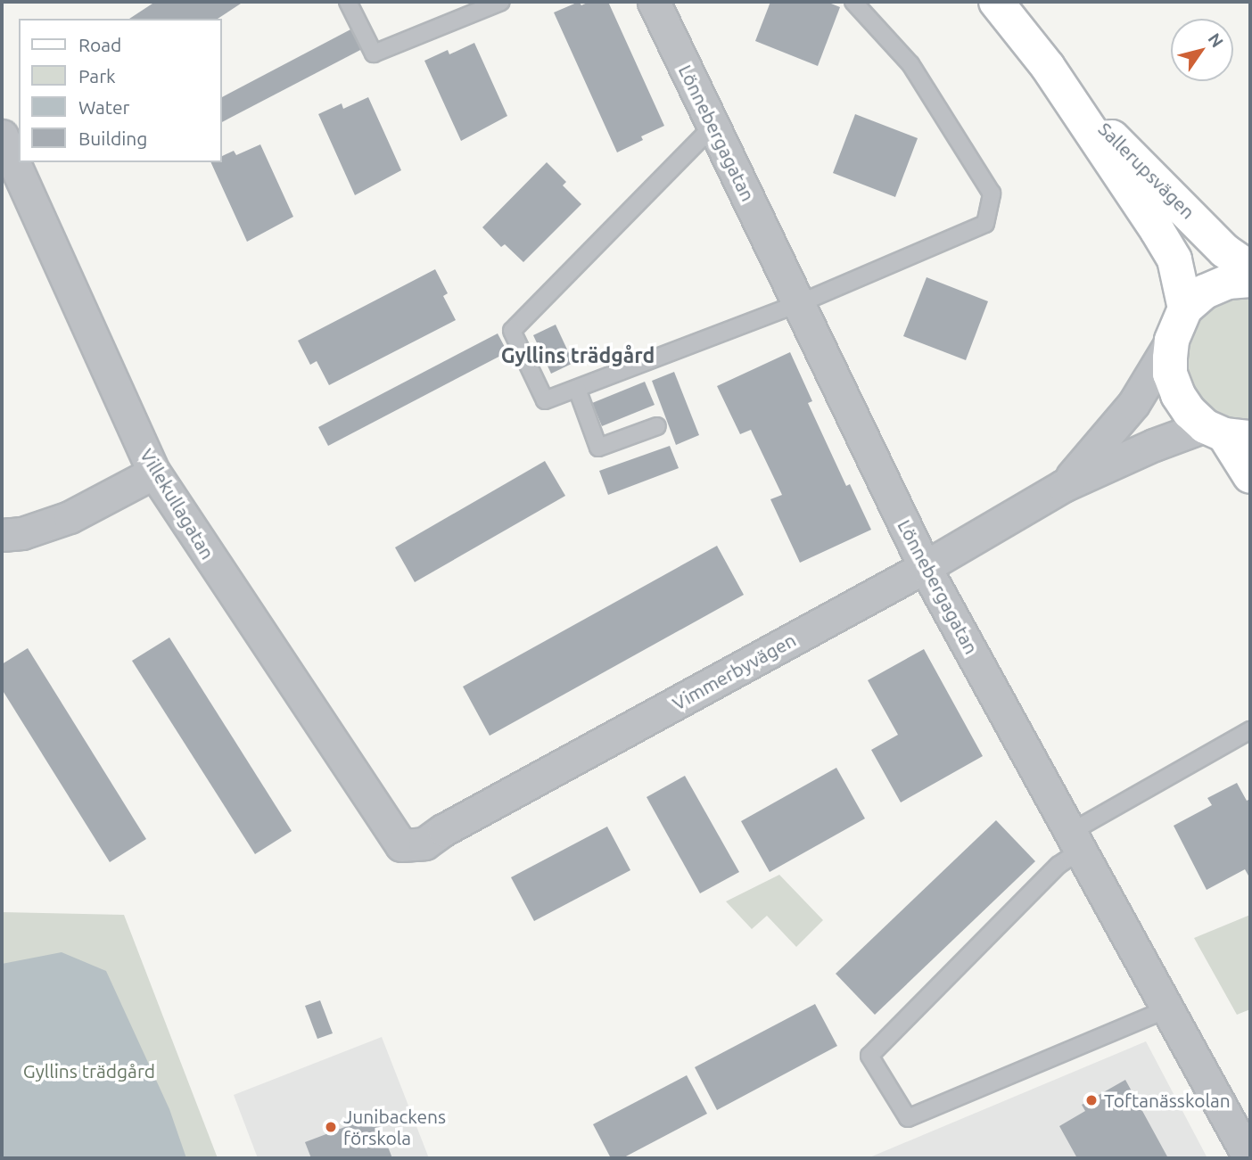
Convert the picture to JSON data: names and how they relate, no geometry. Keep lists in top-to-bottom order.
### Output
{
  "streets": {
    "main road": ["Sallerupsvägen"],
    "street": ["Lönnebergagatan", "Villekullagatan", "Vimmerbyvägen"]
  },
  "crossings": [
    ["Lönnebergagatan", "Vimmerbyvägen"],
    ["Villekullagatan", "Vimmerbyvägen"]
  ],
  "districts": ["Gyllins trädgård"],
  "parks": ["Gyllins trädgård"],
  "places": ["Toftanässkolan", "Junibackens förskola"],
  "legend": [
    "Road",
    "Park",
    "Water",
    "Building"
  ],
  "north": "top right"
}
